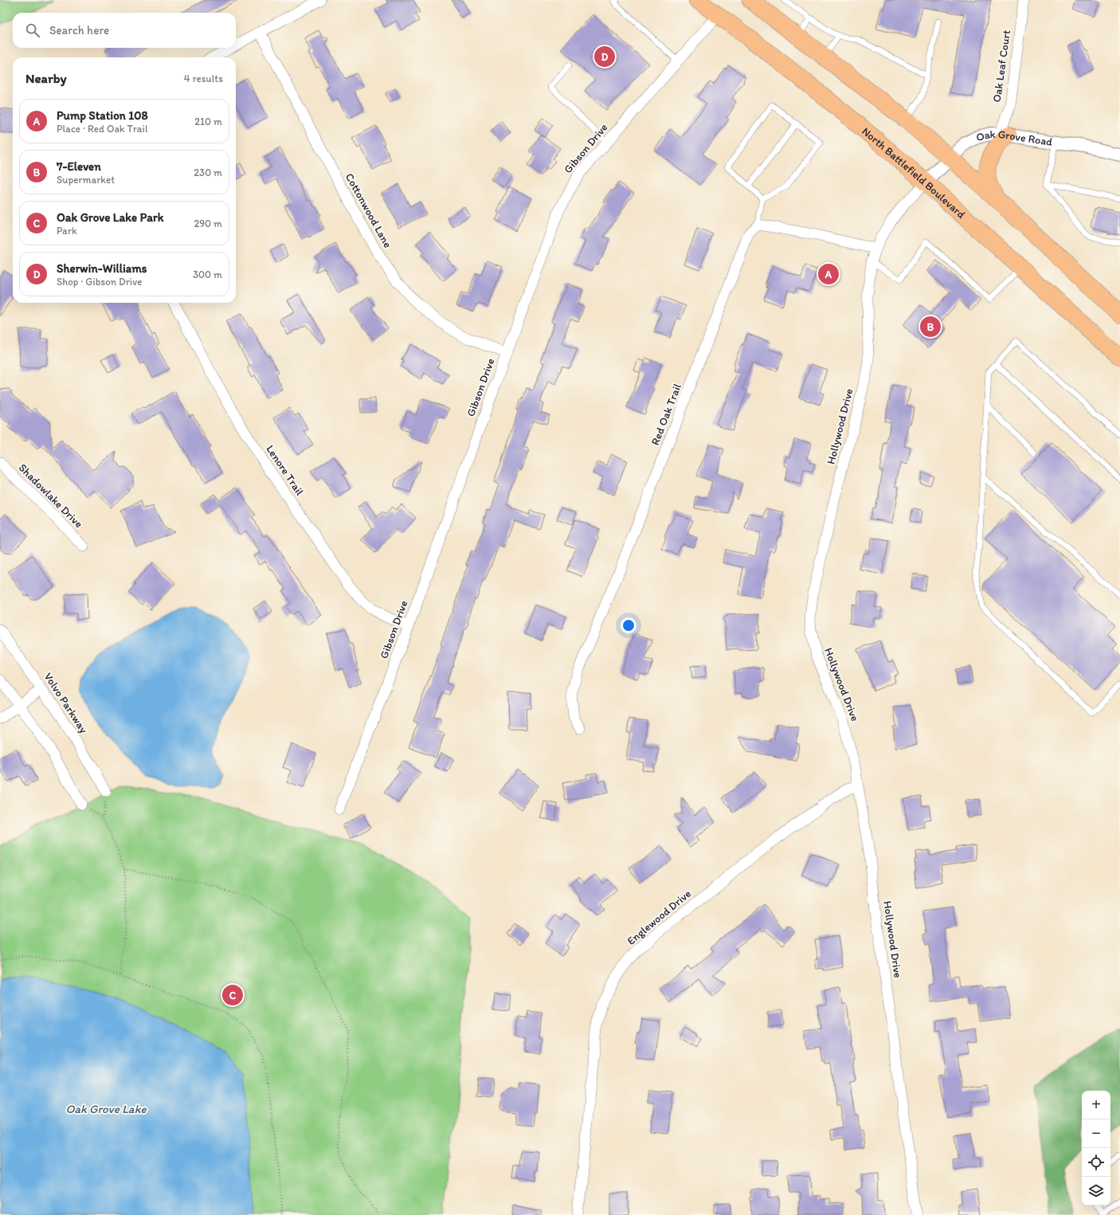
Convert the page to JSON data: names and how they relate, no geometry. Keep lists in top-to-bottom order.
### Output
{
  "streets": {
    "main road": ["North Battlefield Boulevard"],
    "street": [
      "Oak Leaf Court",
      "Oak Grove Road",
      "Gibson Drive",
      "Cottonwood Lane",
      "Red Oak Trail",
      "Hollywood Drive",
      "Lenore Trail",
      "Shadowlake Drive",
      "Volvo Parkway",
      "Englewood Drive"
    ]
  },
  "crossings": [
    ["Oak Leaf Court", "Oak Grove Road"],
    ["Oak Grove Road", "North Battlefield Boulevard"],
    ["Oak Grove Road", "Hollywood Drive"],
    ["Gibson Drive", "North Battlefield Boulevard"],
    ["Gibson Drive", "Cottonwood Lane"],
    ["Gibson Drive", "Lenore Trail"],
    ["North Battlefield Boulevard", "Hollywood Drive"],
    ["Hollywood Drive", "Englewood Drive"]
  ],
  "water": ["Oak Grove Lake"],
  "page": {
    "search": "Search here",
    "pins": [
      "D",
      "A",
      "B",
      "C"
    ],
    "heading": ["Nearby", "4 results"],
    "list": [
      {
        "mark": "A",
        "name": "Pump Station 108",
        "note": "Place · Red Oak Trail",
        "value": "210 m"
      },
      {
        "mark": "B",
        "name": "7-Eleven",
        "note": "Supermarket",
        "value": "230 m"
      },
      {
        "mark": "C",
        "name": "Oak Grove Lake Park",
        "note": "Park",
        "value": "290 m"
      },
      {
        "mark": "D",
        "name": "Sherwin-Williams",
        "note": "Shop · Gibson Drive",
        "value": "300 m"
      }
    ],
    "map_buttons": ["+", "−"]
  }
}
